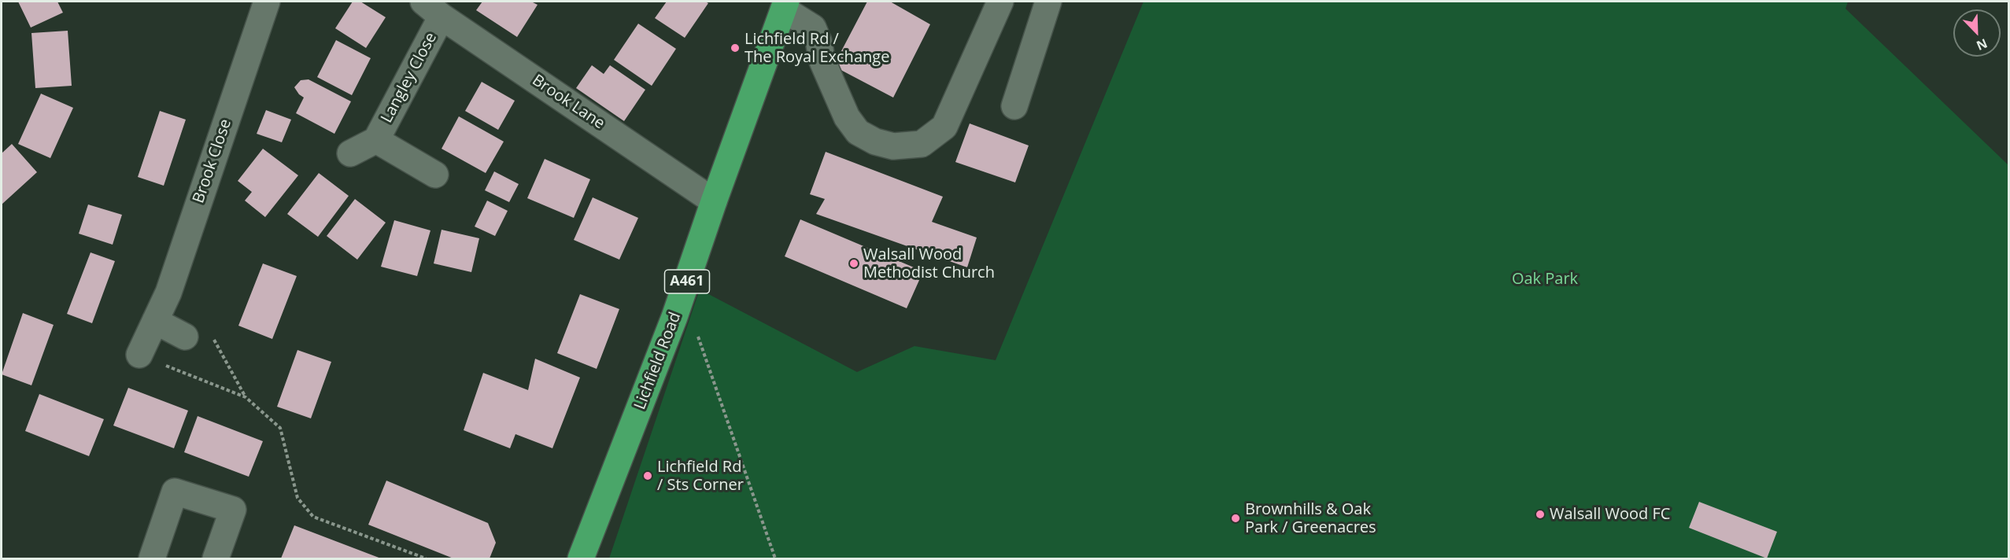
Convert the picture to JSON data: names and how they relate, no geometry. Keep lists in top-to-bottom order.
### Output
{
  "streets": {
    "highway": ["A461", "Lichfield Road"],
    "street": ["Langley Close", "Brook Lane", "Brook Close"]
  },
  "crossings": [
    ["Langley Close", "Brook Lane"],
    ["Brook Lane", "Lichfield Road"]
  ],
  "parks": ["Oak Park"],
  "places": [
    "Lichfield Rd / The Royal Exchange",
    "Walsall Wood Methodist Church",
    "Lichfield Rd / Sts Corner",
    "Walsall Wood FC",
    "Brownhills & Oak Park / Greenacres"
  ],
  "north": "bottom right"
}
